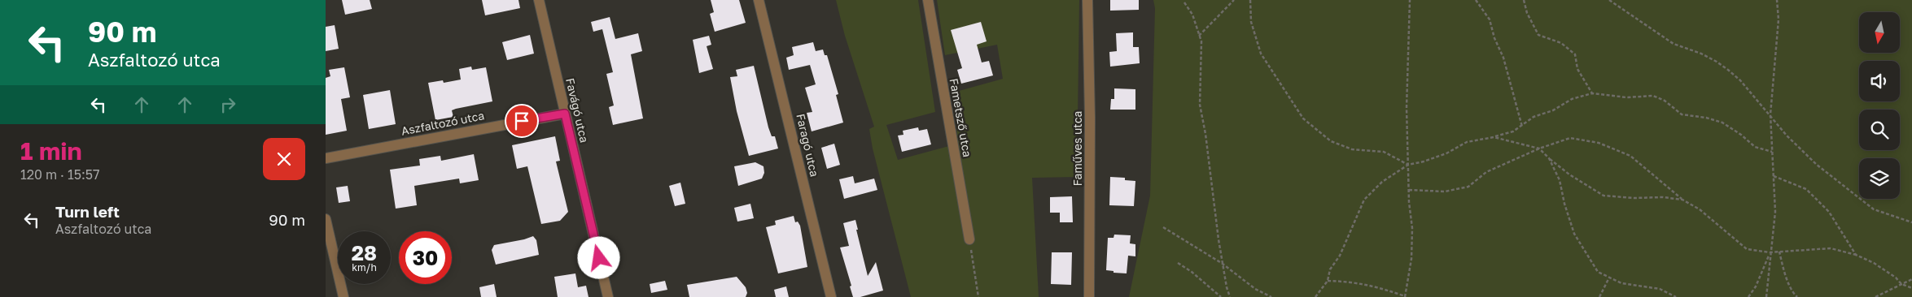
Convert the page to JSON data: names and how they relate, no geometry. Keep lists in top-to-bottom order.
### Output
{
  "streets": {
    "street": [
      "Favágó utca",
      "Fametsző utca",
      "Aszfaltozó utca",
      "Faragó utca",
      "Faműves utca"
    ]
  },
  "crossings": [
    ["Favágó utca", "Aszfaltozó utca"]
  ],
  "north": "bottom",
  "page": {
    "turn": ["90 m", "Aszfaltozó utca"],
    "heading": ["1 min", "120 m · 15:57"],
    "list": [
      {
        "name": "Turn left",
        "note": "Aszfaltozó utca",
        "value": "90 m"
      }
    ],
    "speed": "28 km/h",
    "limit": "30"
  }
}
